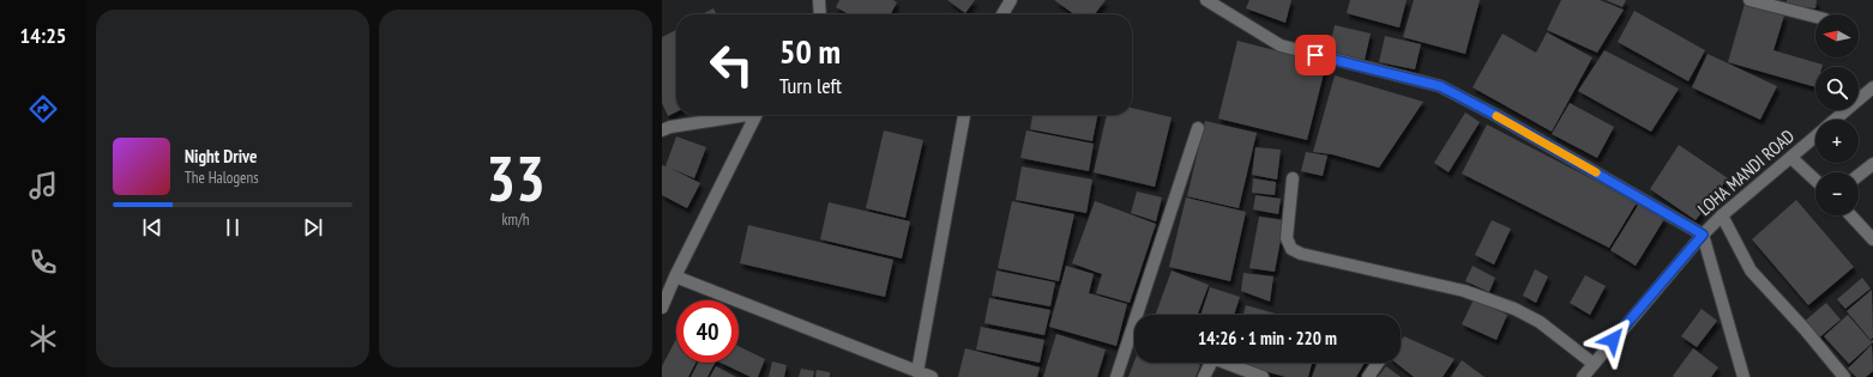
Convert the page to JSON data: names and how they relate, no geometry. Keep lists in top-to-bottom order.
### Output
{
  "streets": {
    "street": ["LOHA MANDI ROAD"]
  },
  "north": "left",
  "page": {
    "tabs": "14:25",
    "tile": ["33", "km/h"],
    "map_buttons": ["+", "−"],
    "turn": ["50 m", "Turn left"],
    "song": ["Night Drive", "The Halogens"],
    "limit": "40",
    "trip": "14:26 · 1 min · 220 m"
  }
}
